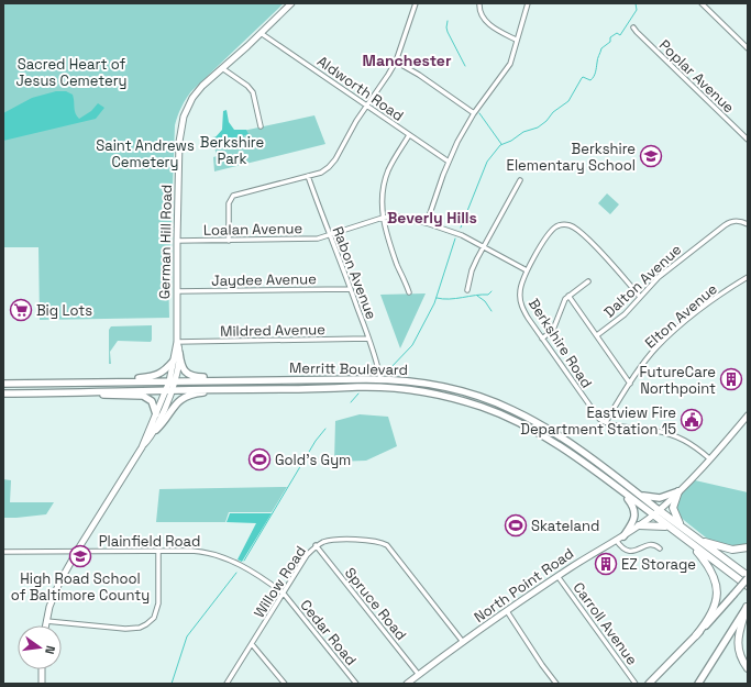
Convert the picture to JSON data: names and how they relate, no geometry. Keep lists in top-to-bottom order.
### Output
{
  "streets": {
    "main road": ["Merritt Boulevard"],
    "street": [
      "Poplar Avenue",
      "Aldworth Road",
      "Loalan Avenue",
      "German Hill Road",
      "Rabon Avenue",
      "Jaydee Avenue",
      "Dalton Avenue",
      "Elton Avenue",
      "Mildred Avenue",
      "Berkshire Road",
      "Plainfield Road",
      "Willow Road",
      "North Point Road",
      "Spruce Road",
      "Carroll Avenue",
      "Cedar Road"
    ]
  },
  "crossings": [
    ["Aldworth Road", "German Hill Road"],
    ["Loalan Avenue", "German Hill Road"],
    ["Loalan Avenue", "Rabon Avenue"],
    ["Loalan Avenue", "Berkshire Road"],
    ["German Hill Road", "Jaydee Avenue"],
    ["German Hill Road", "Mildred Avenue"],
    ["German Hill Road", "Merritt Boulevard"],
    ["German Hill Road", "Plainfield Road"],
    ["Rabon Avenue", "Jaydee Avenue"],
    ["Rabon Avenue", "Mildred Avenue"],
    ["Rabon Avenue", "Merritt Boulevard"],
    ["Dalton Avenue", "Berkshire Road"],
    ["Elton Avenue", "Berkshire Road"],
    ["Merritt Boulevard", "North Point Road"],
    ["Plainfield Road", "Willow Road"],
    ["Plainfield Road", "Cedar Road"],
    ["Willow Road", "North Point Road"],
    ["Willow Road", "Spruce Road"],
    ["Willow Road", "Cedar Road"],
    ["North Point Road", "Spruce Road"],
    ["North Point Road", "Carroll Avenue"]
  ],
  "districts": ["Manchester", "Beverly Hills"],
  "parks": ["Sacred Heart of Jesus Cemetery", "Berkshire Park", "Saint Andrews Cemetery"],
  "places": {
    "school or university": ["Berkshire Elementary School", "High Road School of Baltimore County"],
    "supermarket": ["Big Lots"],
    "building": ["FutureCare Northpoint", "EZ Storage"],
    "public building": ["Eastview Fire Department Station 15"],
    "sports": ["Gold's Gym", "Skateland"]
  },
  "north": "right"
}
